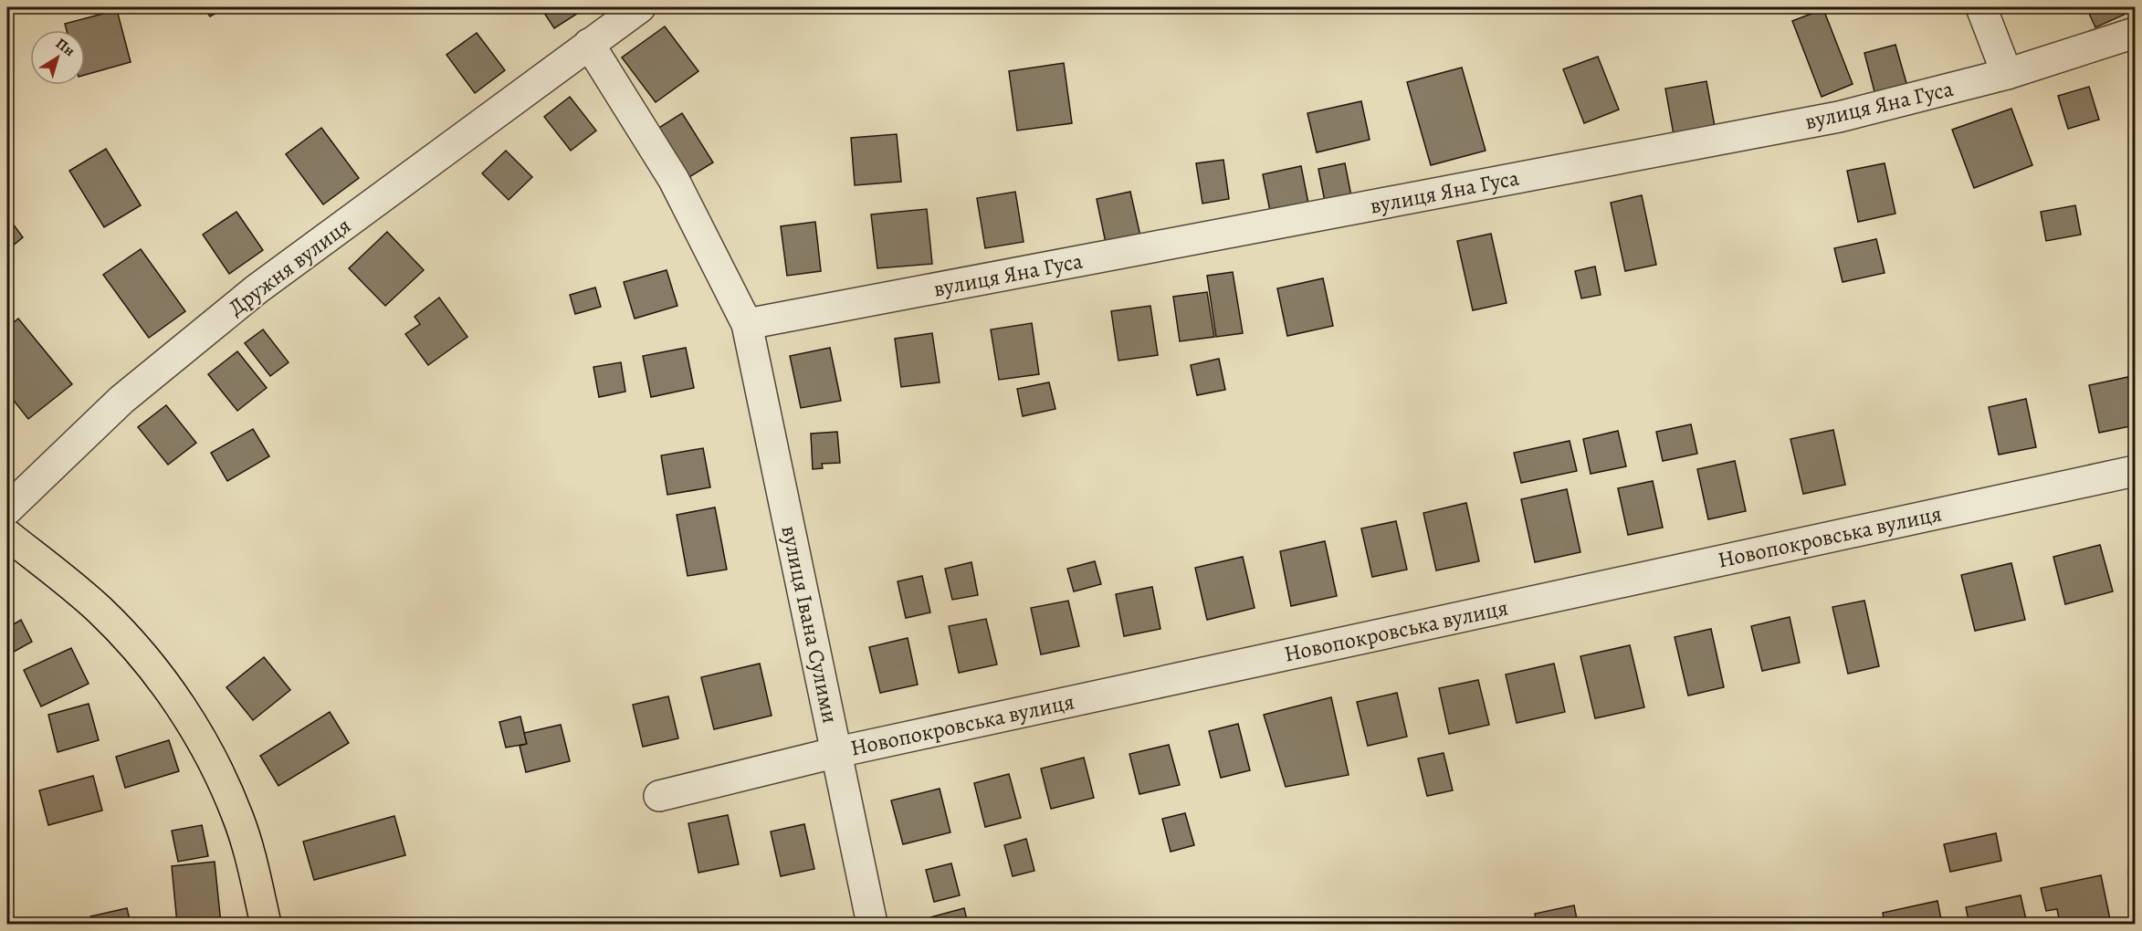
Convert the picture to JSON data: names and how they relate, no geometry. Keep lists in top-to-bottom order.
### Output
{
  "streets": {
    "street": [
      "вулиця Яна Гуса",
      "Дружня вулиця",
      "Новопокровська вулиця",
      "вулиця Івана Сулими"
    ]
  },
  "crossings": [
    ["вулиця Яна Гуса", "вулиця Івана Сулими"],
    ["Новопокровська вулиця", "вулиця Івана Сулими"]
  ],
  "north": "top right"
}
